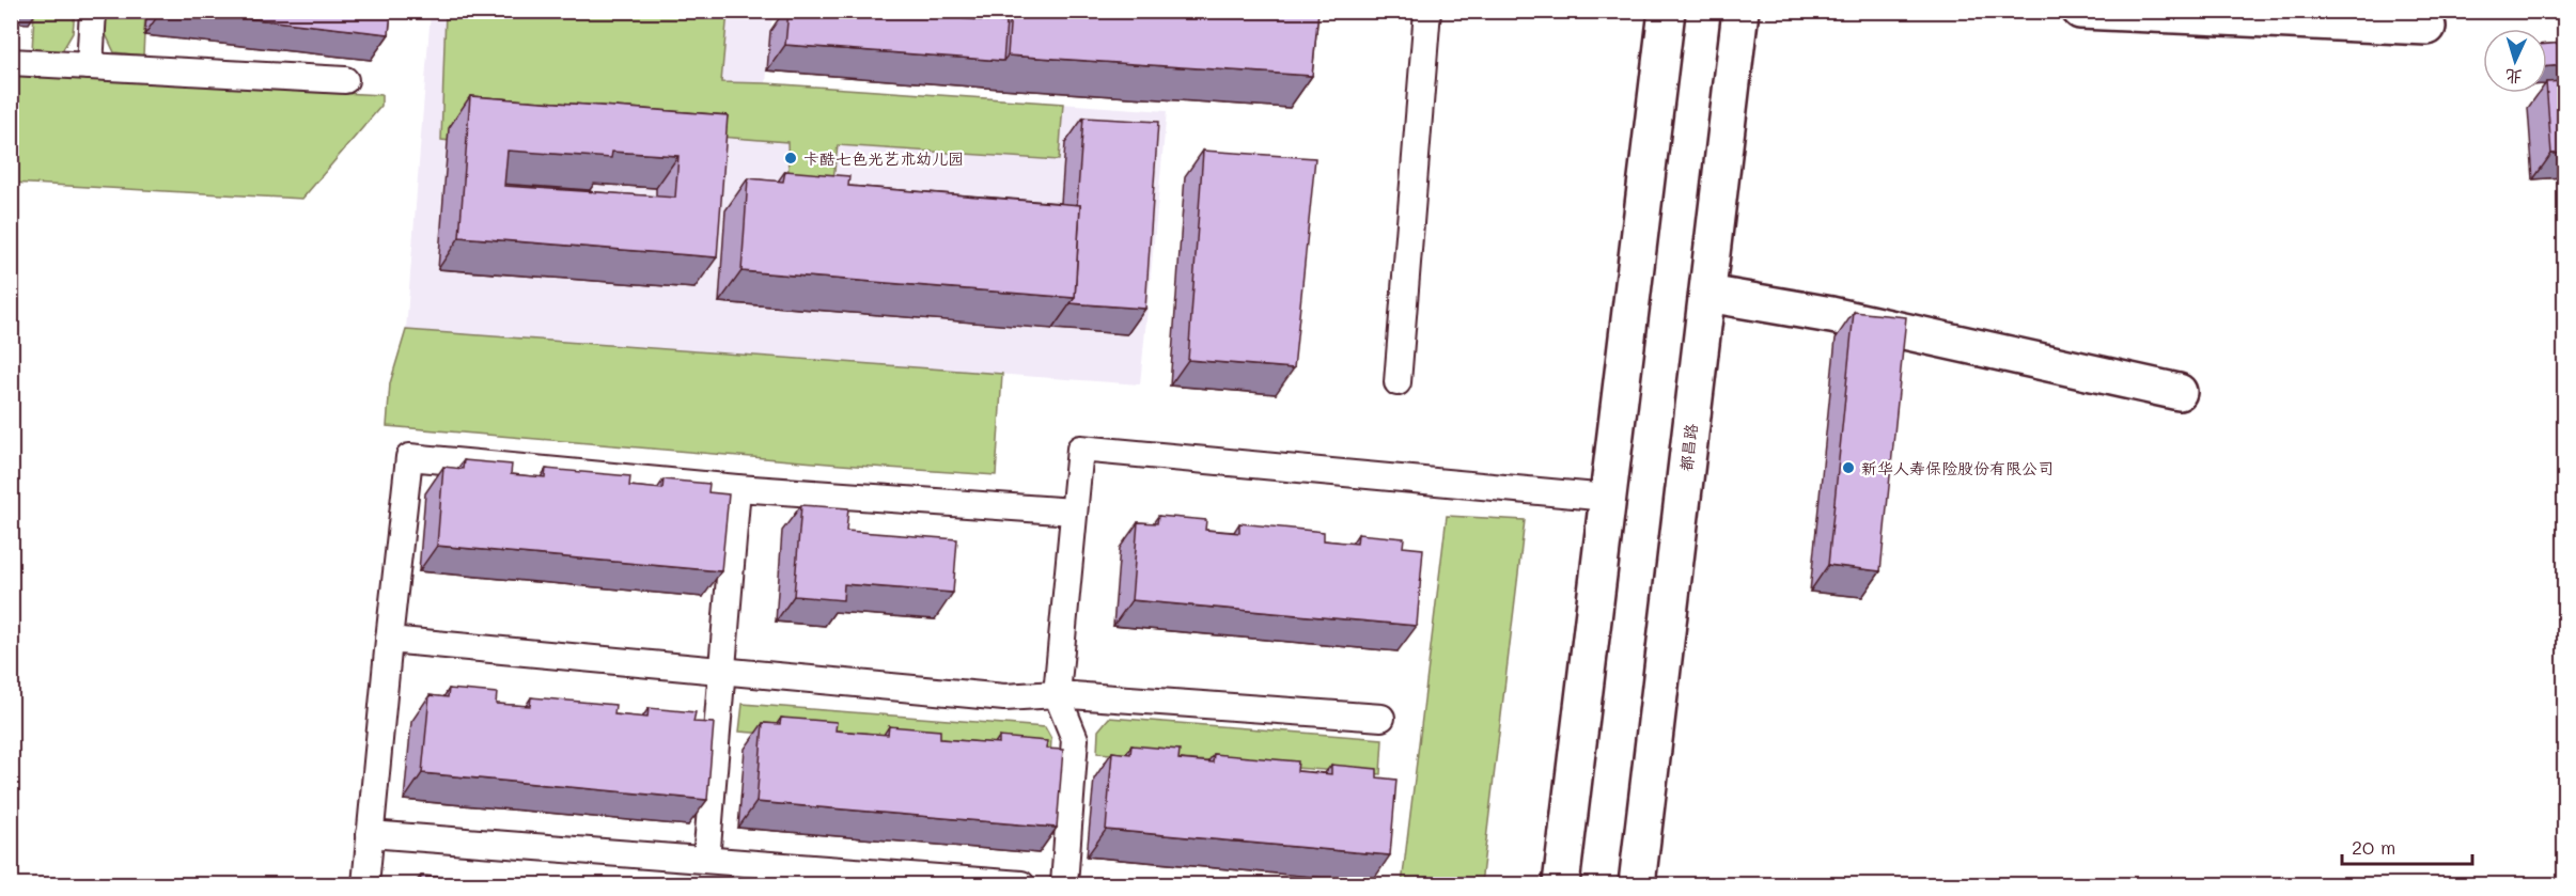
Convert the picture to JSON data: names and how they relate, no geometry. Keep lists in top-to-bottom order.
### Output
{
  "streets": {
    "main road": ["都昌路"]
  },
  "places": ["卡酷七色光艺术幼儿园", "新华人寿保险股份有限公司"],
  "scale_bar": "20 m",
  "north": "bottom"
}
